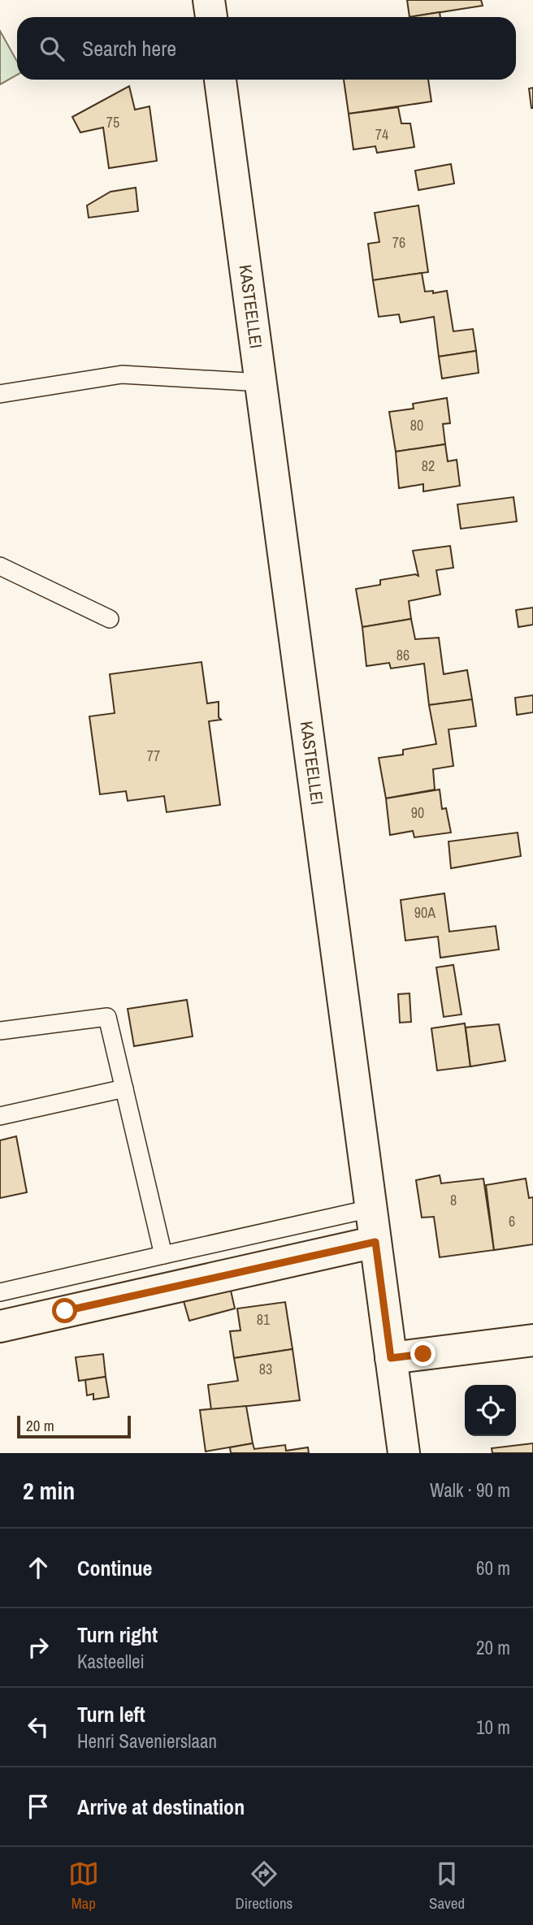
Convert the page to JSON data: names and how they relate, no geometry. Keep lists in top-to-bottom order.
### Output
{
  "streets": {
    "street": ["KASTEELLEI"]
  },
  "house_numbers": [
    "75",
    "74",
    "76",
    "80",
    "82",
    "86",
    "77",
    "90",
    "90A",
    "8",
    "6",
    "81",
    "83"
  ],
  "scale_bar": "20 m",
  "page": {
    "search": "Search here",
    "scale": "20 m",
    "heading": ["2 min", "Walk · 90 m"],
    "list": [
      ["Continue", "60 m"],
      ["Turn right", "Kasteellei", "20 m"],
      ["Turn left", "Henri Savenierslaan", "10 m"],
      "Arrive at destination"
    ],
    "nav": ["Map", "Directions", "Saved"]
  }
}
